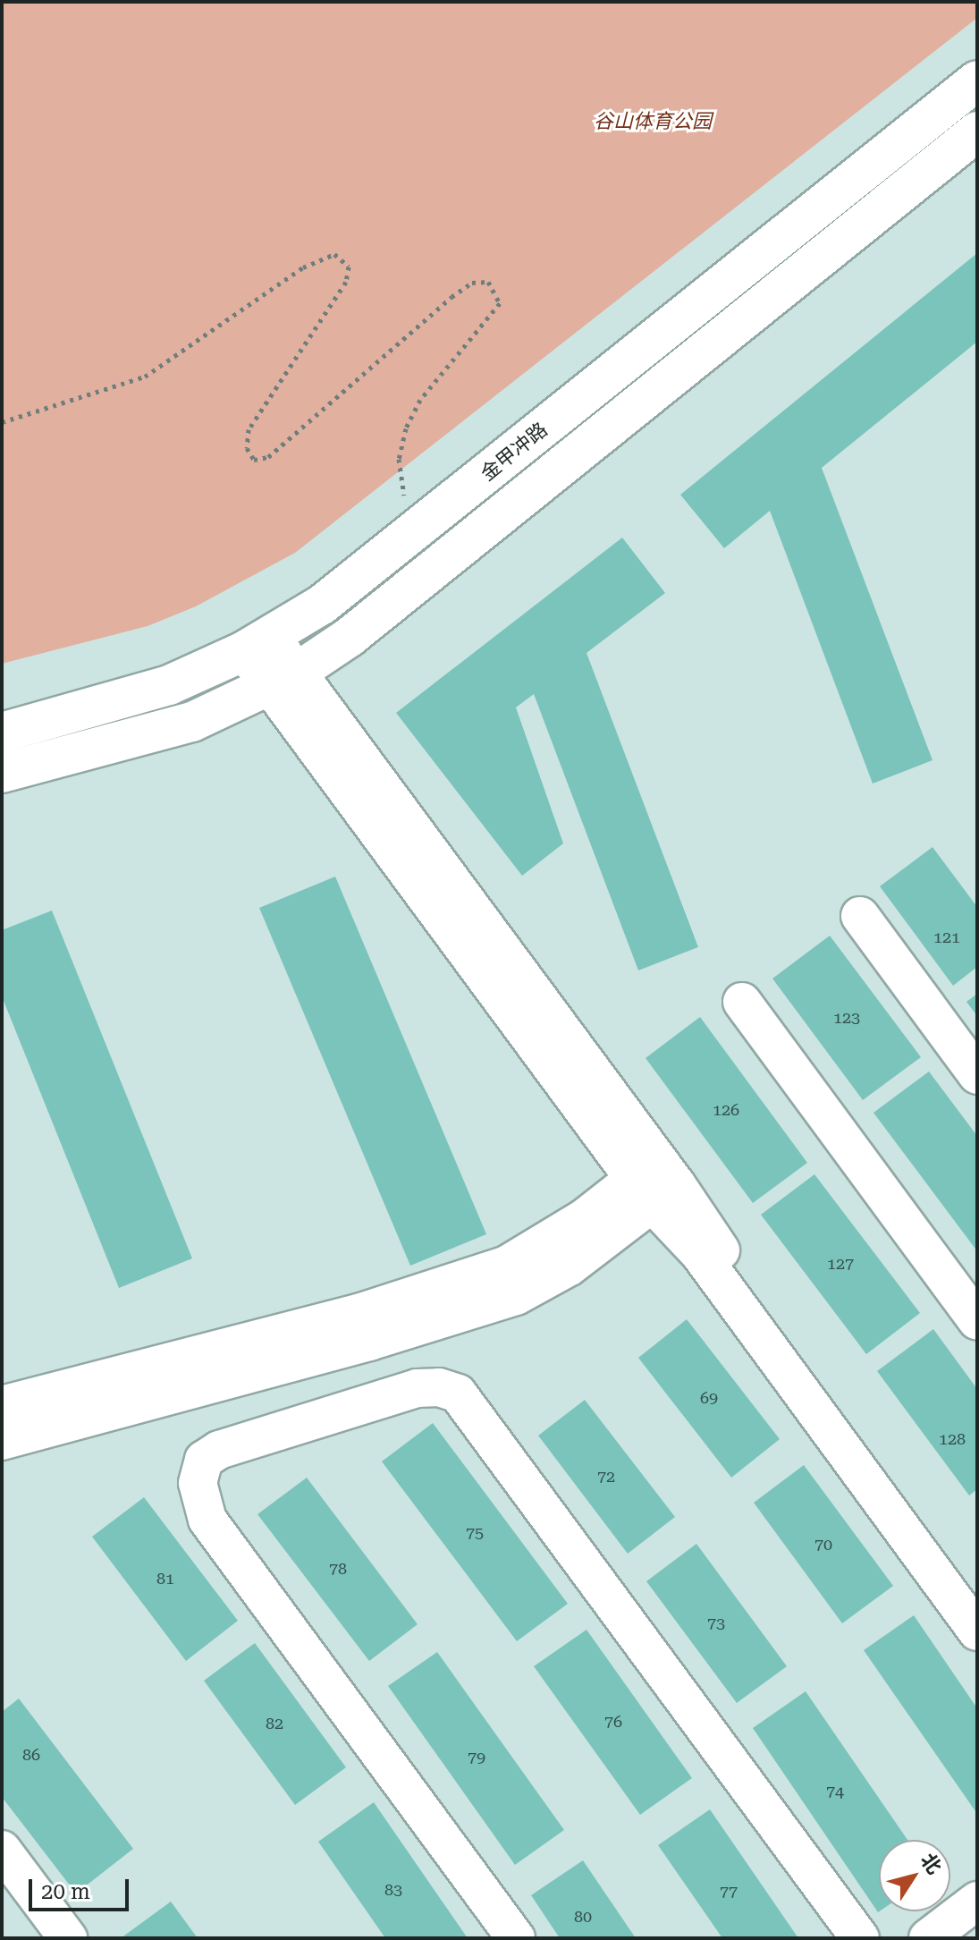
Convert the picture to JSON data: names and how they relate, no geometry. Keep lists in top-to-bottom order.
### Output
{
  "streets": {
    "main road": ["金甲冲路"]
  },
  "parks": ["谷山体育公园"],
  "house_numbers": [
    "121",
    "123",
    "126",
    "127",
    "69",
    "128",
    "72",
    "75",
    "70",
    "78",
    "81",
    "73",
    "76",
    "82",
    "86",
    "79",
    "74",
    "83",
    "77",
    "80"
  ],
  "scale_bar": "20 m",
  "north": "top right"
}
